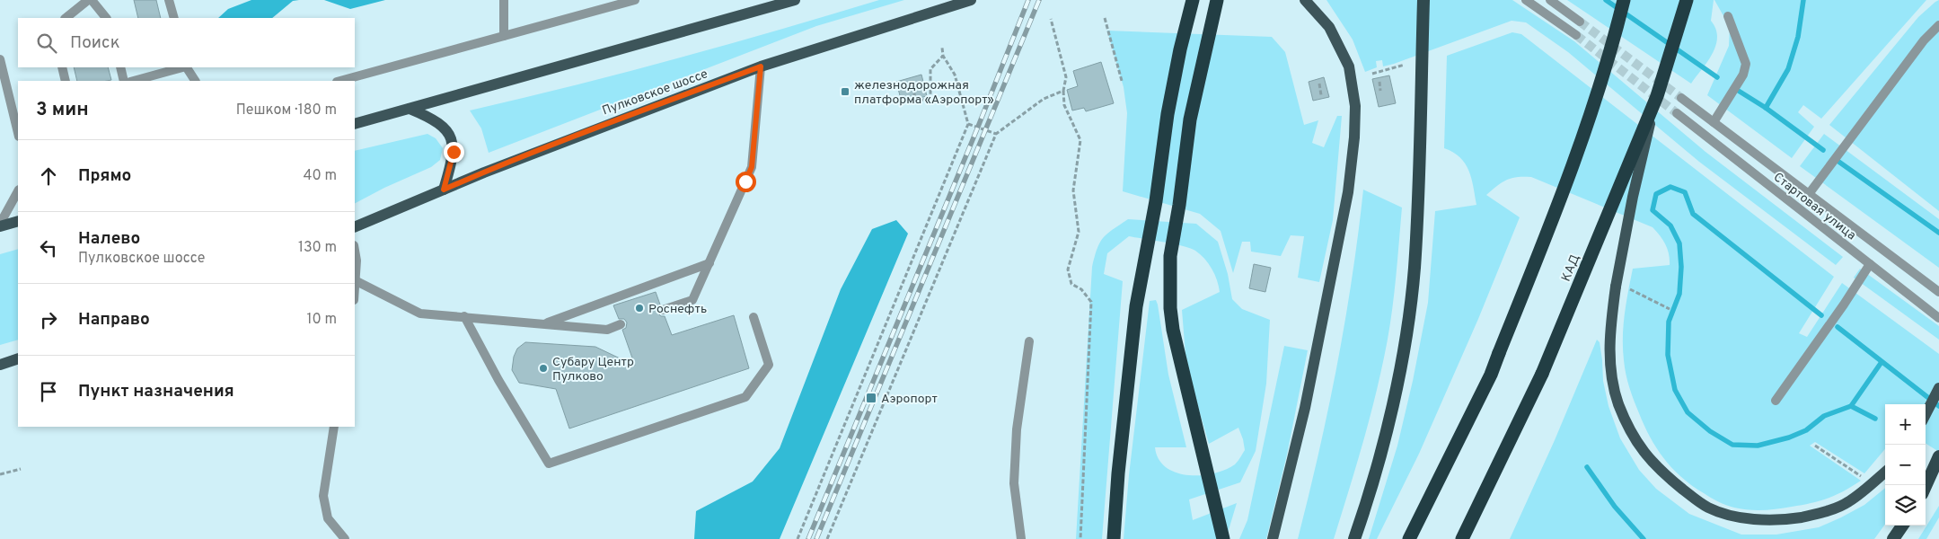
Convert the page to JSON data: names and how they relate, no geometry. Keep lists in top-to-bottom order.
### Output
{
  "streets": {
    "highway": ["КАД"],
    "main road": ["Пулковское шоссе"],
    "street": ["Стартовая улица"]
  },
  "places": {
    "transit": ["железнодорожная платформа «Аэропорт»", "Аэропорт"],
    "other": ["Роснефть", "Субару Центр Пулково"]
  },
  "page": {
    "search": "Поиск",
    "heading": ["3 мин", "Пешком · 180 m"],
    "list": [
      ["Прямо", "40 m"],
      ["Налево", "Пулковское шоссе", "130 m"],
      ["Направо", "10 m"],
      "Пункт назначения"
    ],
    "map_buttons": ["+", "−"]
  }
}
